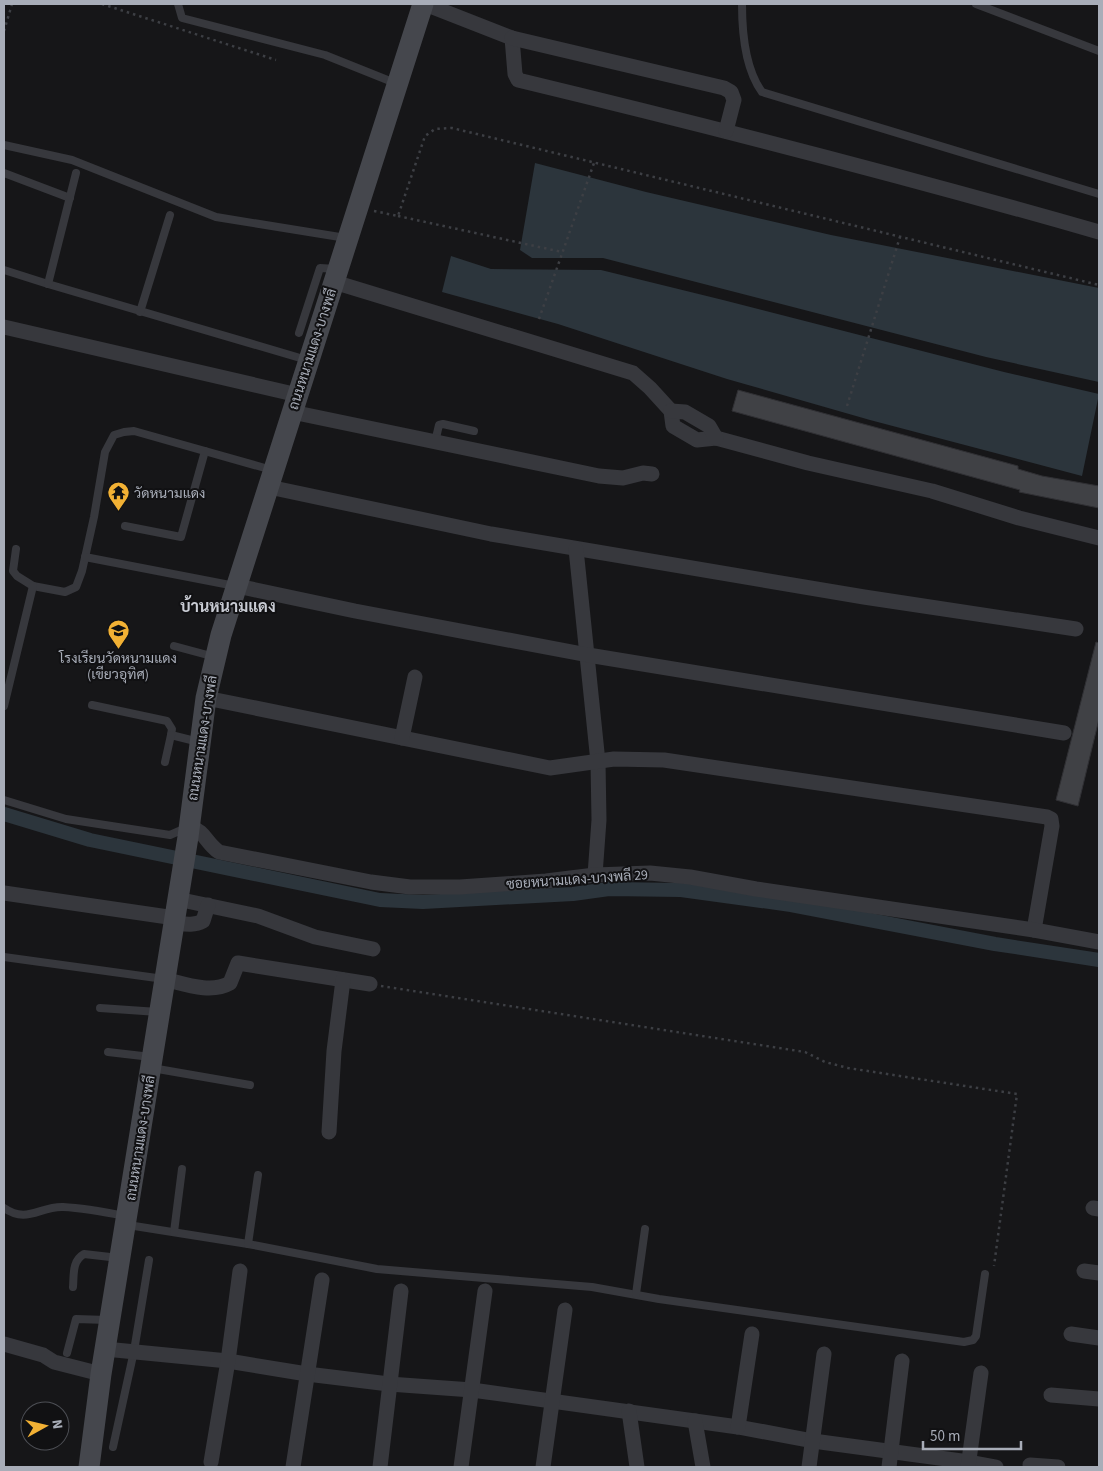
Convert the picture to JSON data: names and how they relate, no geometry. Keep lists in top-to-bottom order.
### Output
{
  "streets": {
    "main road": ["ถนนหนามแดง-บางพลี"],
    "street": ["ซอยหนามแดง-บางพลี 29"]
  },
  "crossings": [
    ["ถนนหนามแดง-บางพลี", "ซอยหนามแดง-บางพลี 29"]
  ],
  "districts": ["บ้านหนามแดง"],
  "places": {
    "temple": ["วัดหนามแดง"],
    "school or university": ["โรงเรียนวัดหนามแดง (เขียวอุทิศ)"]
  },
  "scale_bar": "50 m",
  "north": "right"
}
